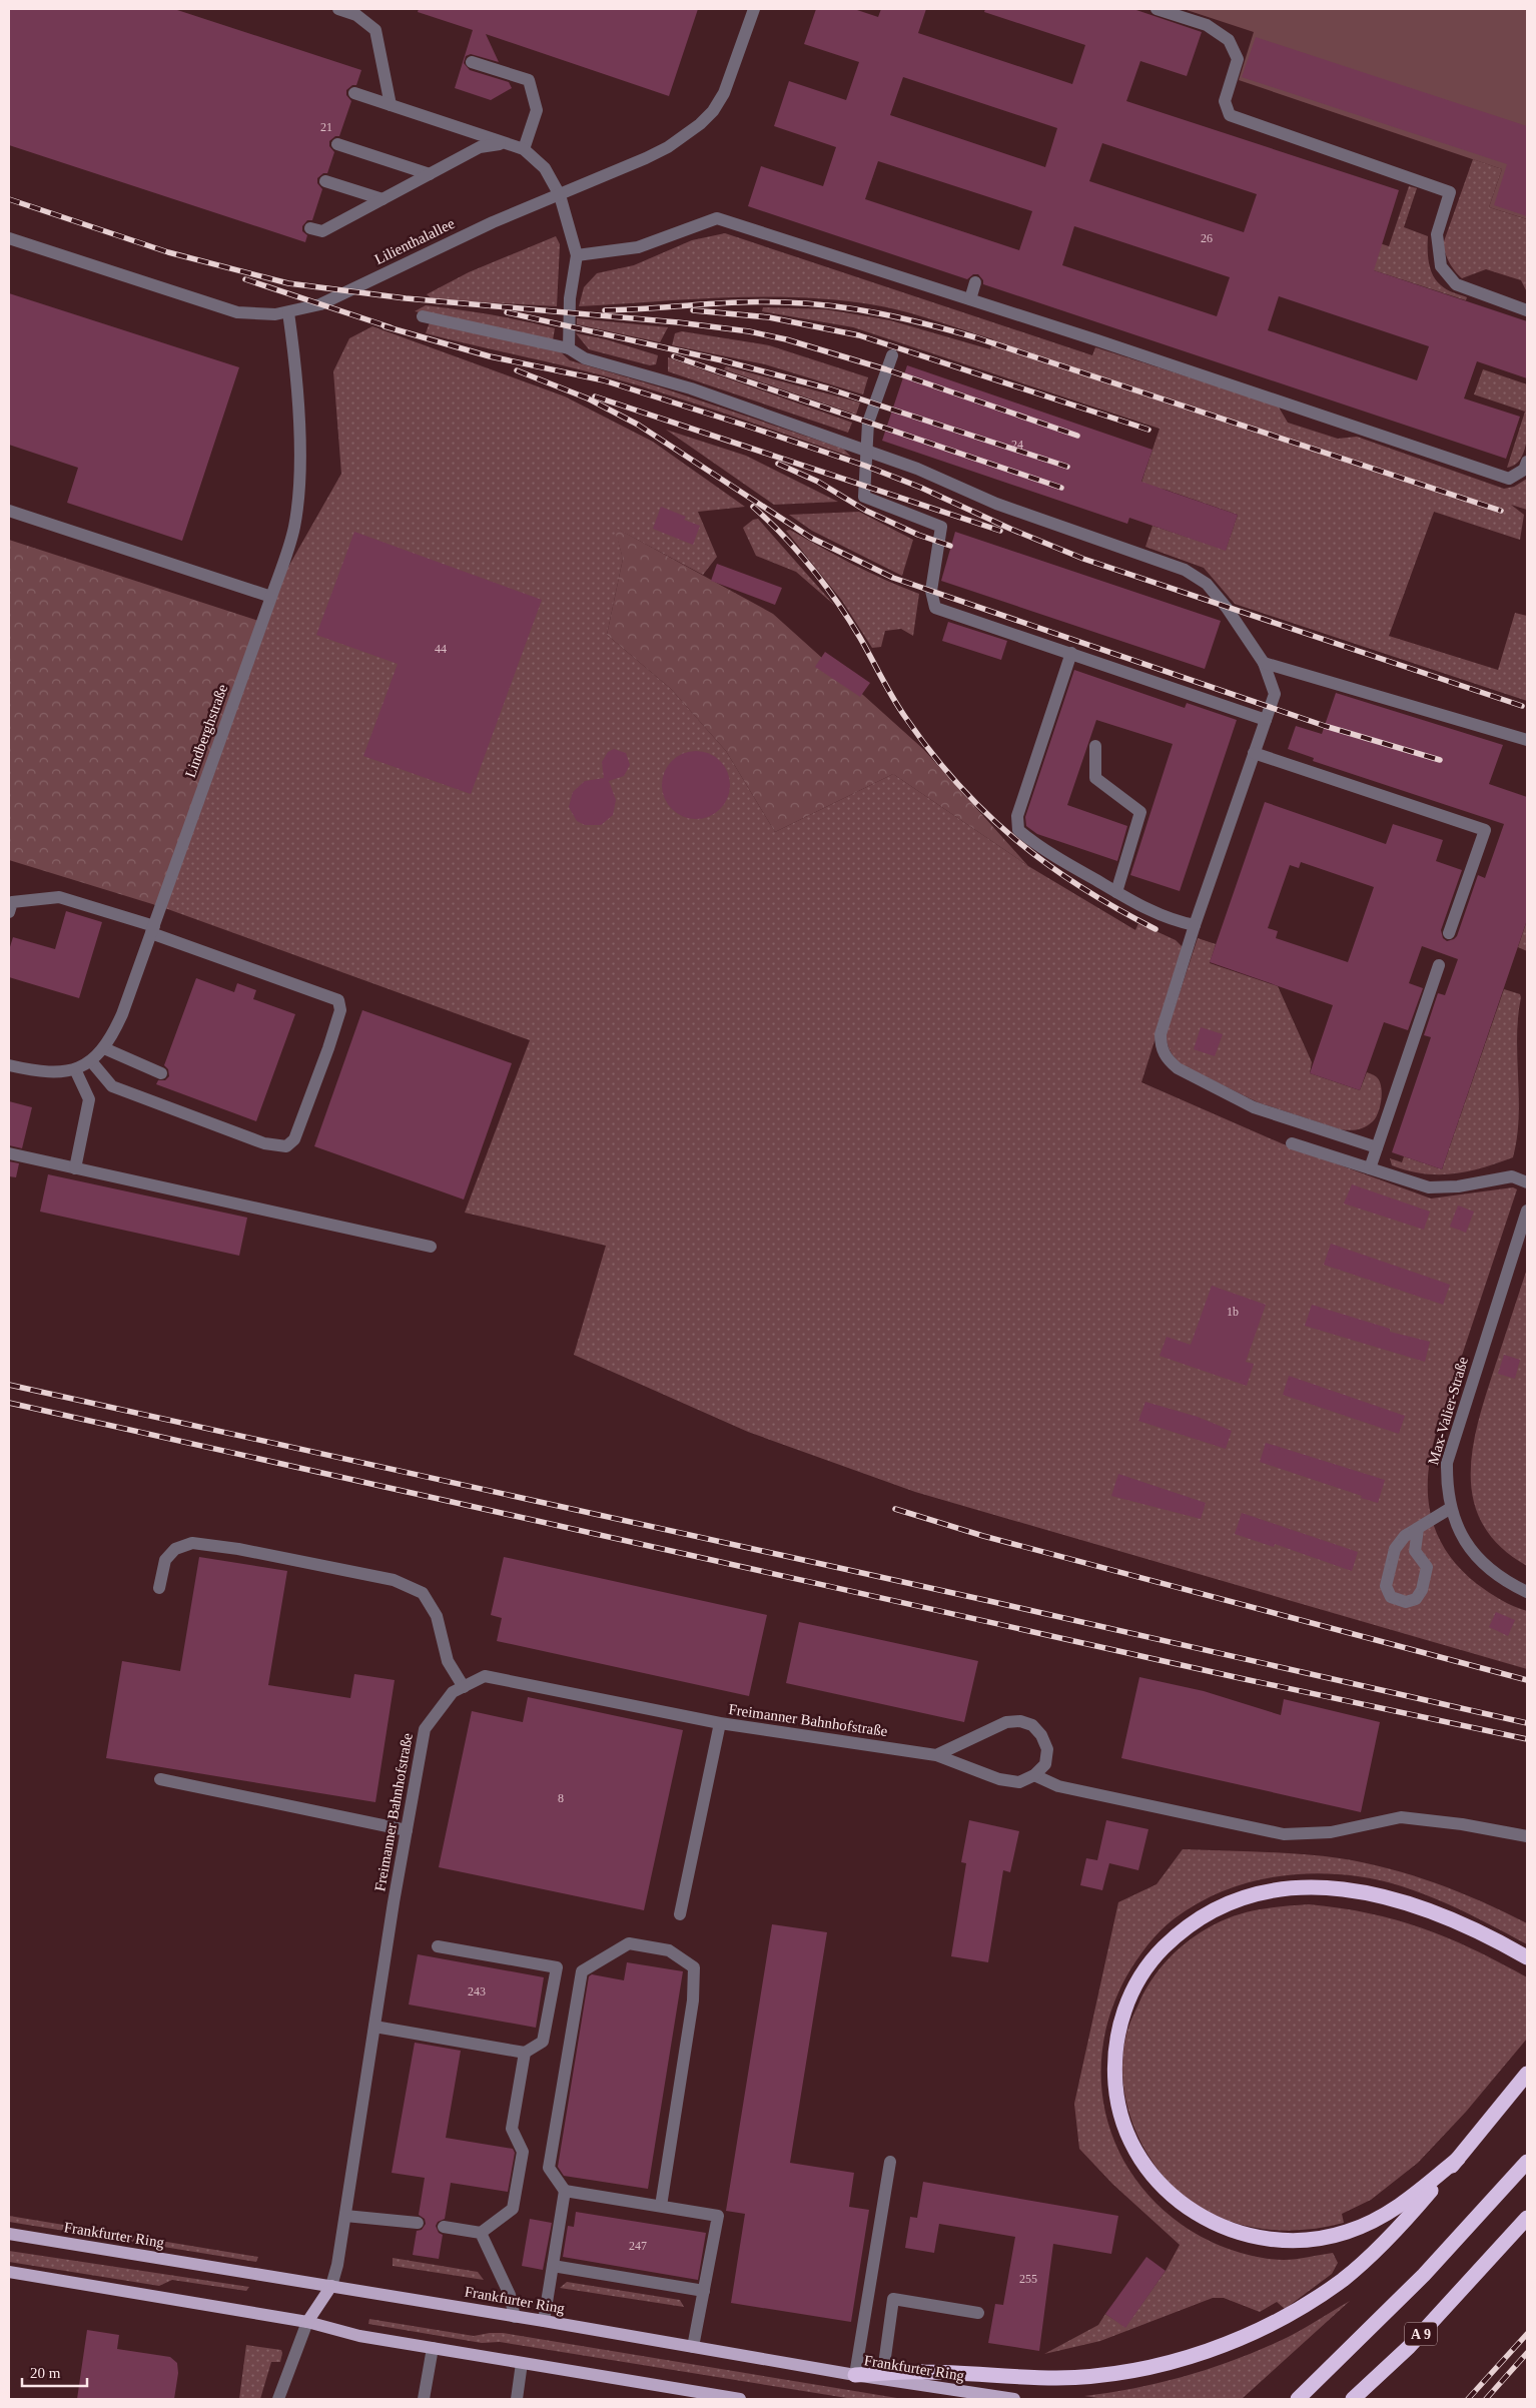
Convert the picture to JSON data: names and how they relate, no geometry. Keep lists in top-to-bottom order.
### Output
{
  "streets": {
    "highway": ["A 9"],
    "main road": ["Frankfurter Ring"],
    "street": [
      "Lilienthalallee",
      "Lindberghstraße",
      "Max-Valier-Straße",
      "Freimanner Bahnhofstraße"
    ]
  },
  "crossings": [
    ["Lilienthalallee", "Lindberghstraße"],
    ["Freimanner Bahnhofstraße", "Frankfurter Ring"]
  ],
  "house_numbers": [
    "21",
    "26",
    "24",
    "44",
    "1b",
    "8",
    "243",
    "247",
    "255"
  ],
  "scale_bar": "20 m"
}
